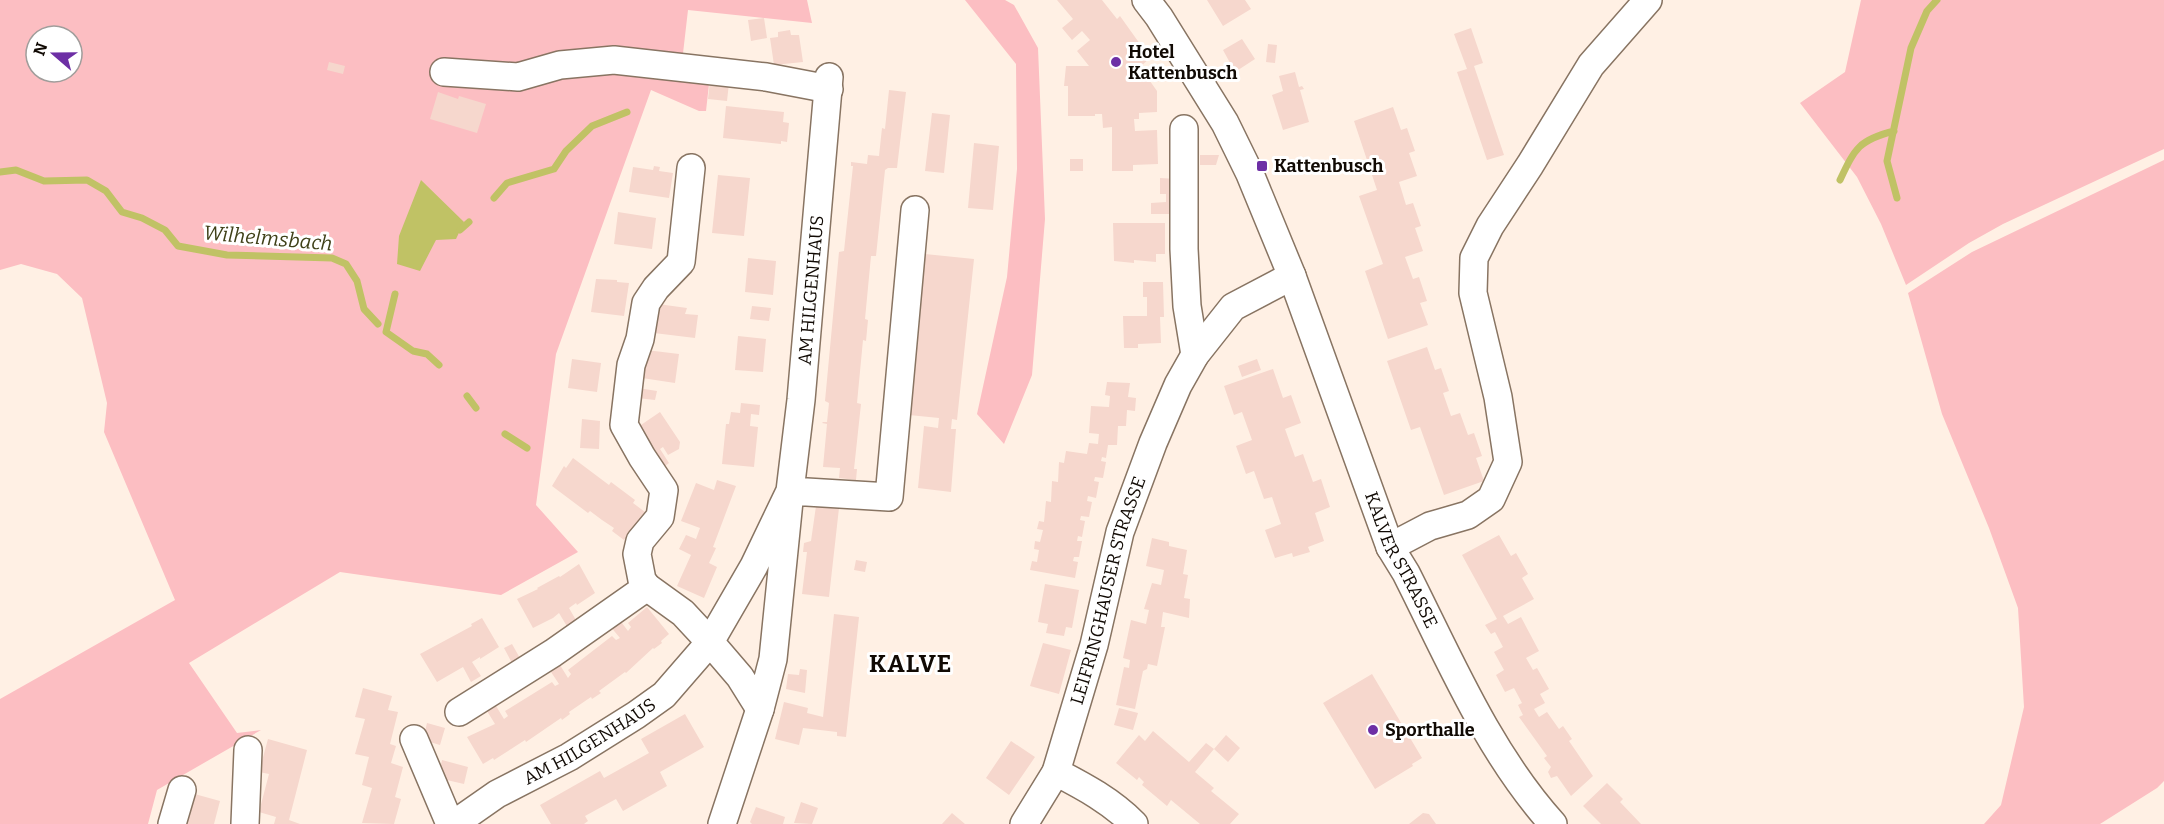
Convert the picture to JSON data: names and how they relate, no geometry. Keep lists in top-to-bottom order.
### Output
{
  "streets": {
    "street": ["AM HILGENHAUS", "KALVER STRASSE", "LEIFRINGHAUSER STRASSE"]
  },
  "crossings": [
    ["KALVER STRASSE", "LEIFRINGHAUSER STRASSE"]
  ],
  "districts": ["KALVE"],
  "water": ["Wilhelmsbach"],
  "places": {
    "other": ["Hotel Kattenbusch", "Sporthalle"],
    "transit": ["Kattenbusch"]
  },
  "north": "left"
}
